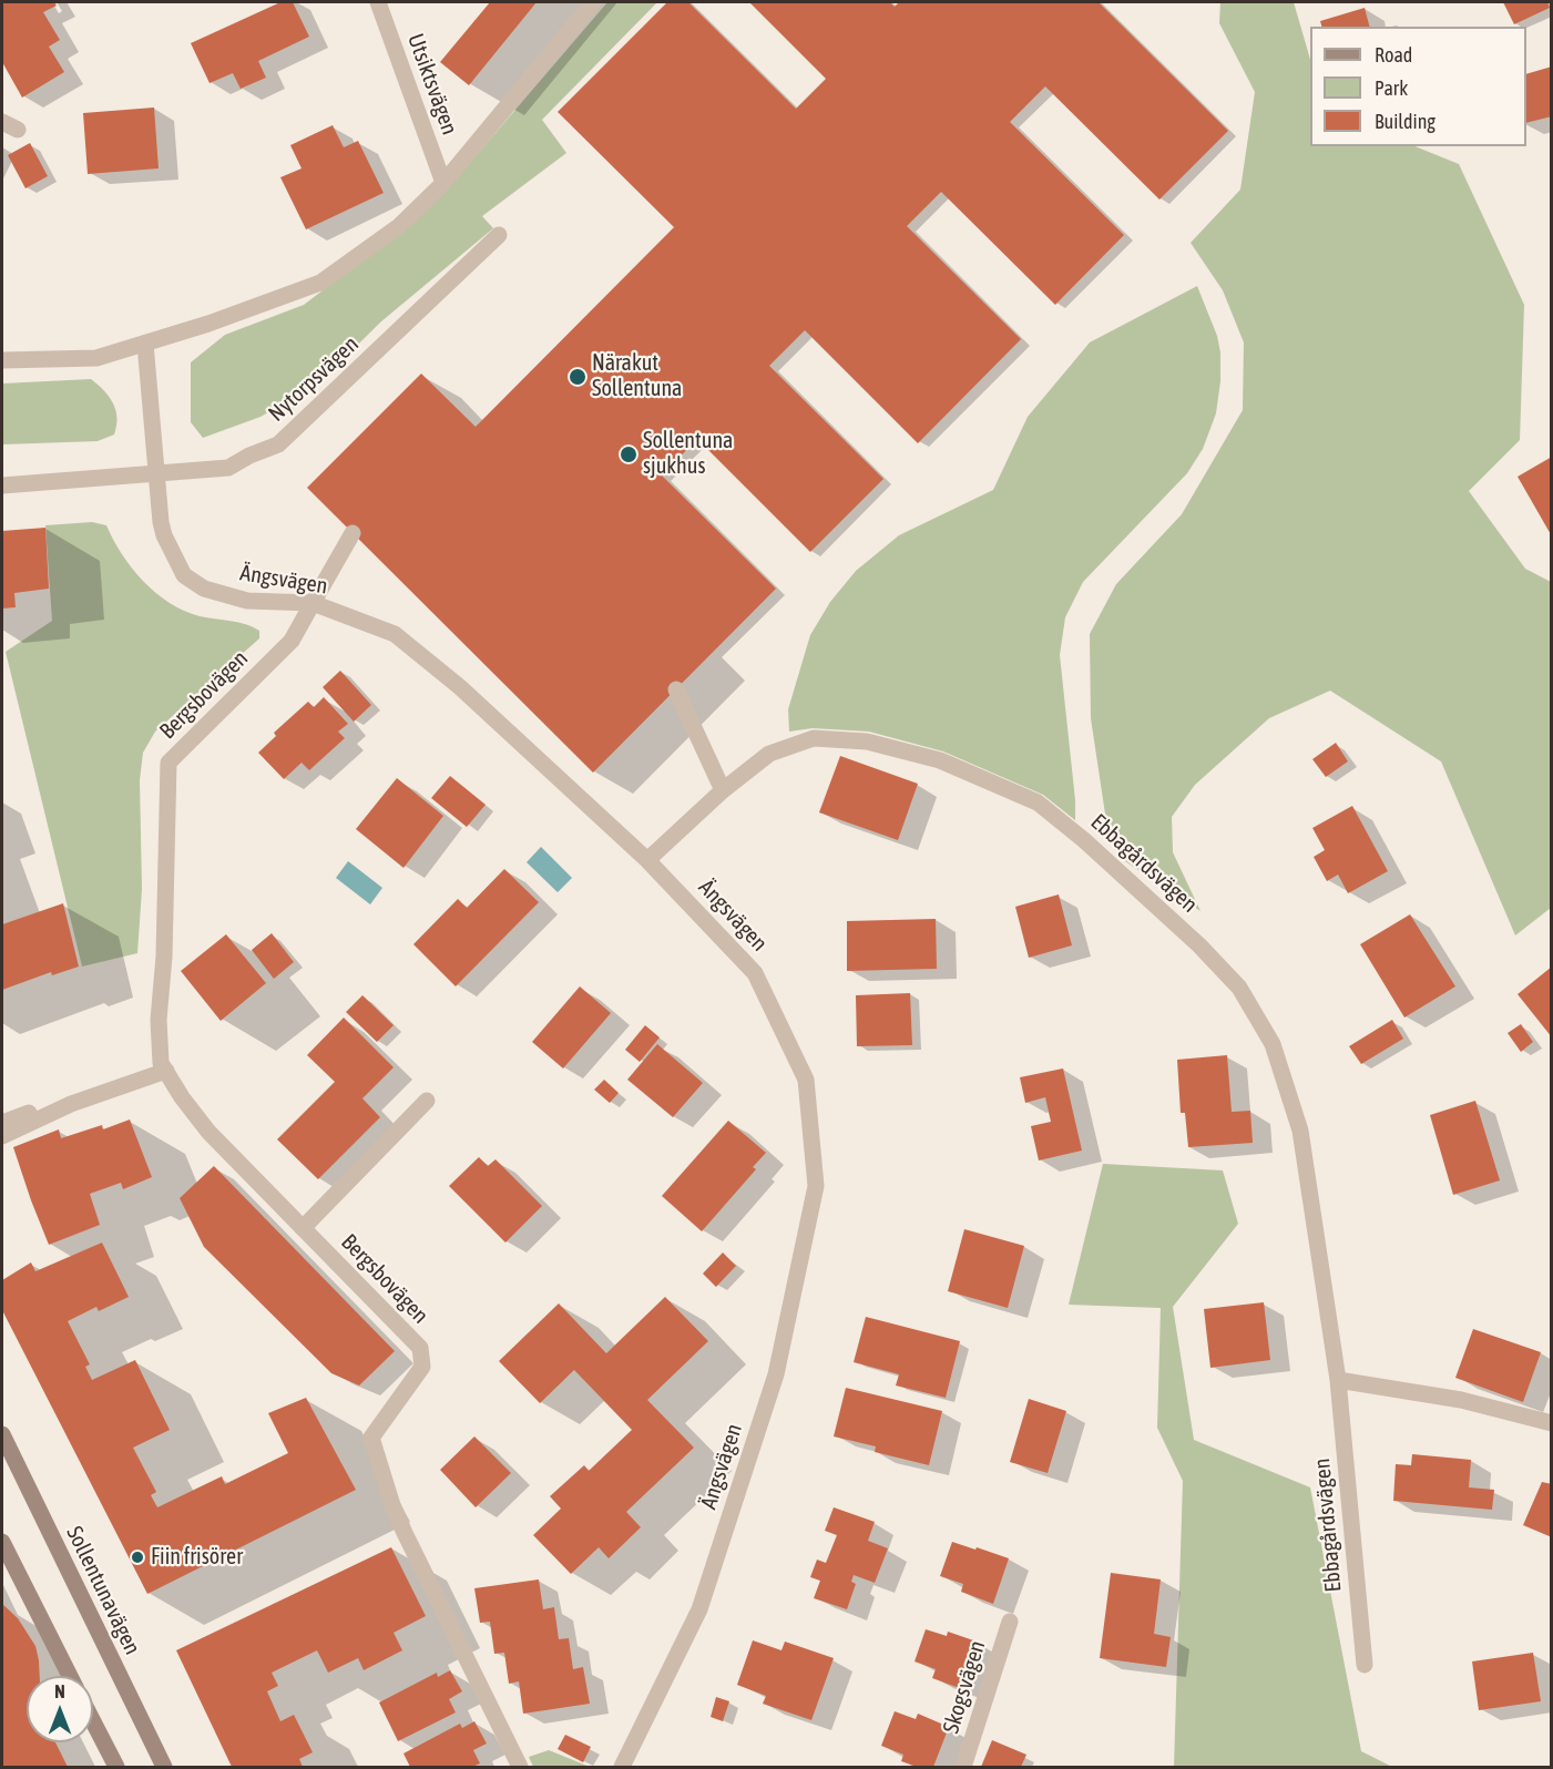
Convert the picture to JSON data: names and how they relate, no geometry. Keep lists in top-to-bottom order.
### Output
{
  "streets": {
    "street": [
      "Utsiktsvägen",
      "Nytorpsvägen",
      "Ängsvägen",
      "Bergsbovägen",
      "Ebbagårdsvägen",
      "Sollentunavägen",
      "Skogsvägen"
    ]
  },
  "crossings": [
    ["Nytorpsvägen", "Ängsvägen"],
    ["Ängsvägen", "Bergsbovägen"],
    ["Ängsvägen", "Ebbagårdsvägen"]
  ],
  "places": ["Närakut Sollentuna", "Sollentuna sjukhus", "Fiin frisörer"],
  "legend": ["Road", "Park", "Building"],
  "north": "top"
}
